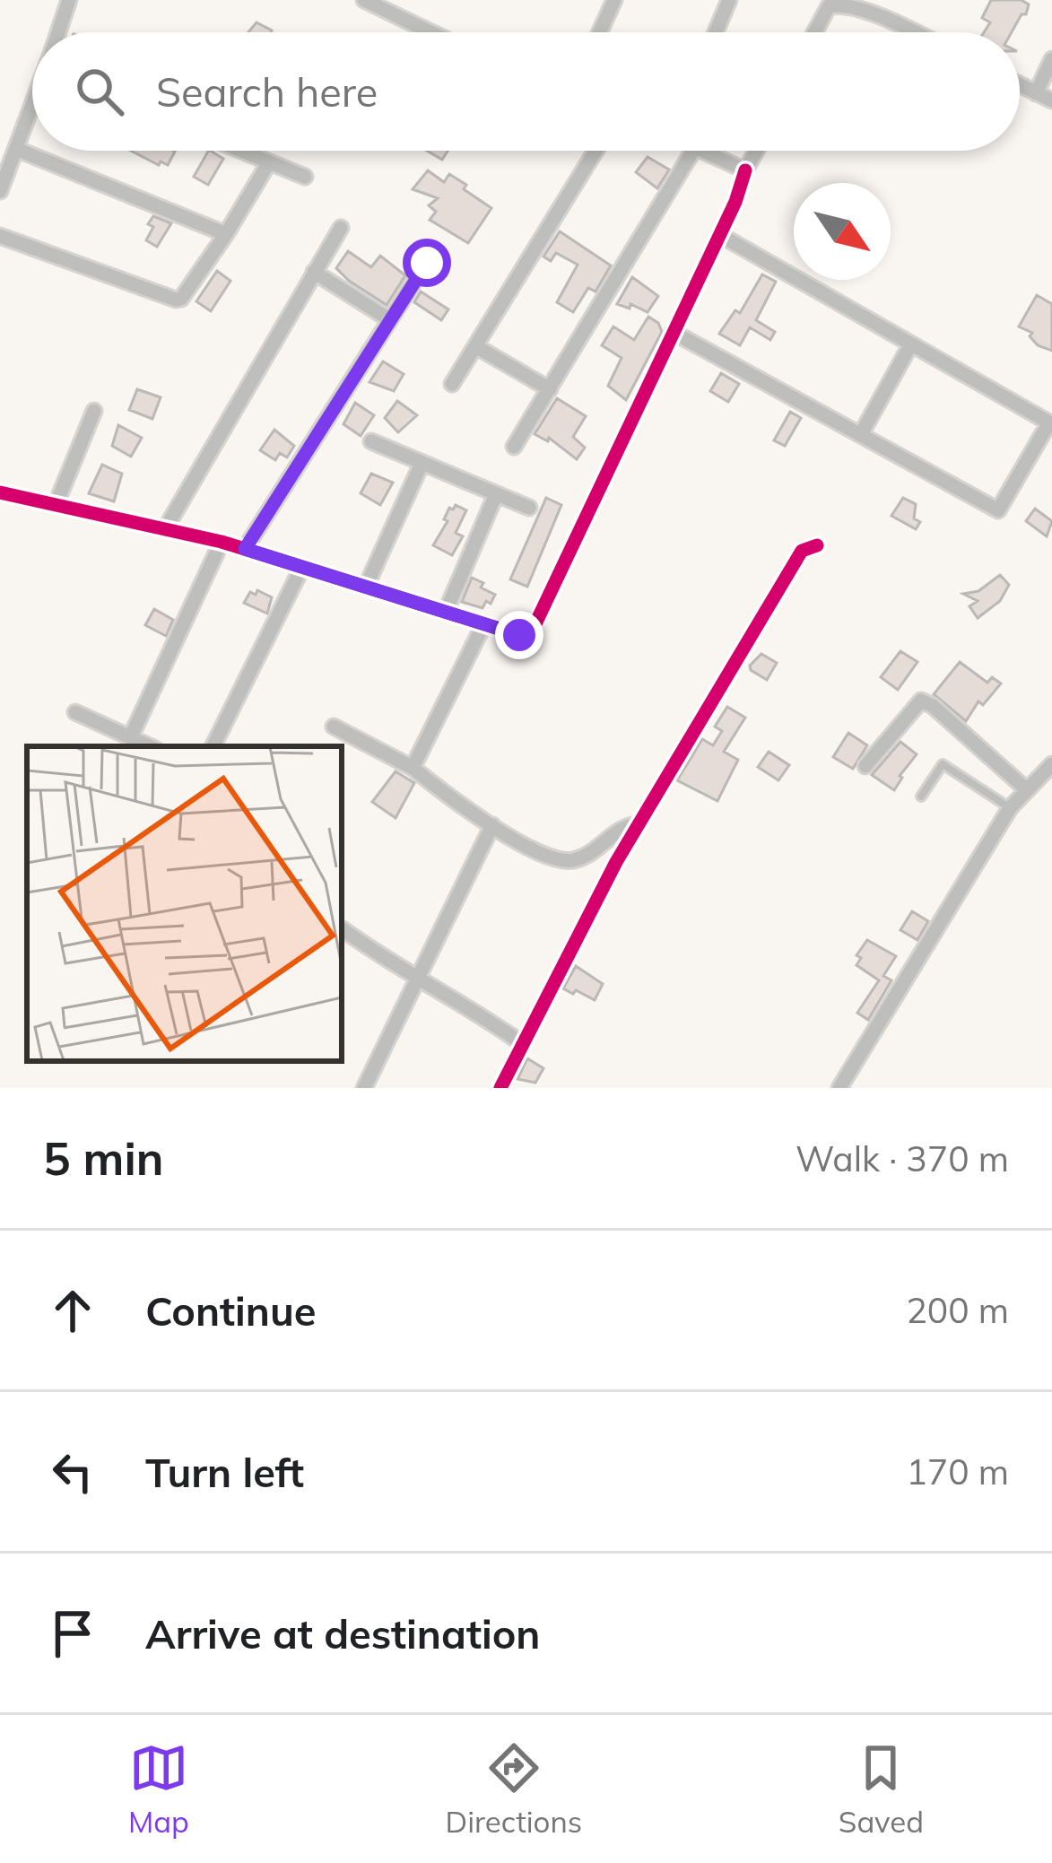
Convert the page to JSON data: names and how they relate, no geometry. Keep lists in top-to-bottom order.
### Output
{
  "north": "bottom right",
  "page": {
    "search": "Search here",
    "heading": ["5 min", "Walk · 370 m"],
    "list": [
      ["Continue", "200 m"],
      ["Turn left", "170 m"],
      "Arrive at destination"
    ],
    "nav": ["Map", "Directions", "Saved"]
  }
}
